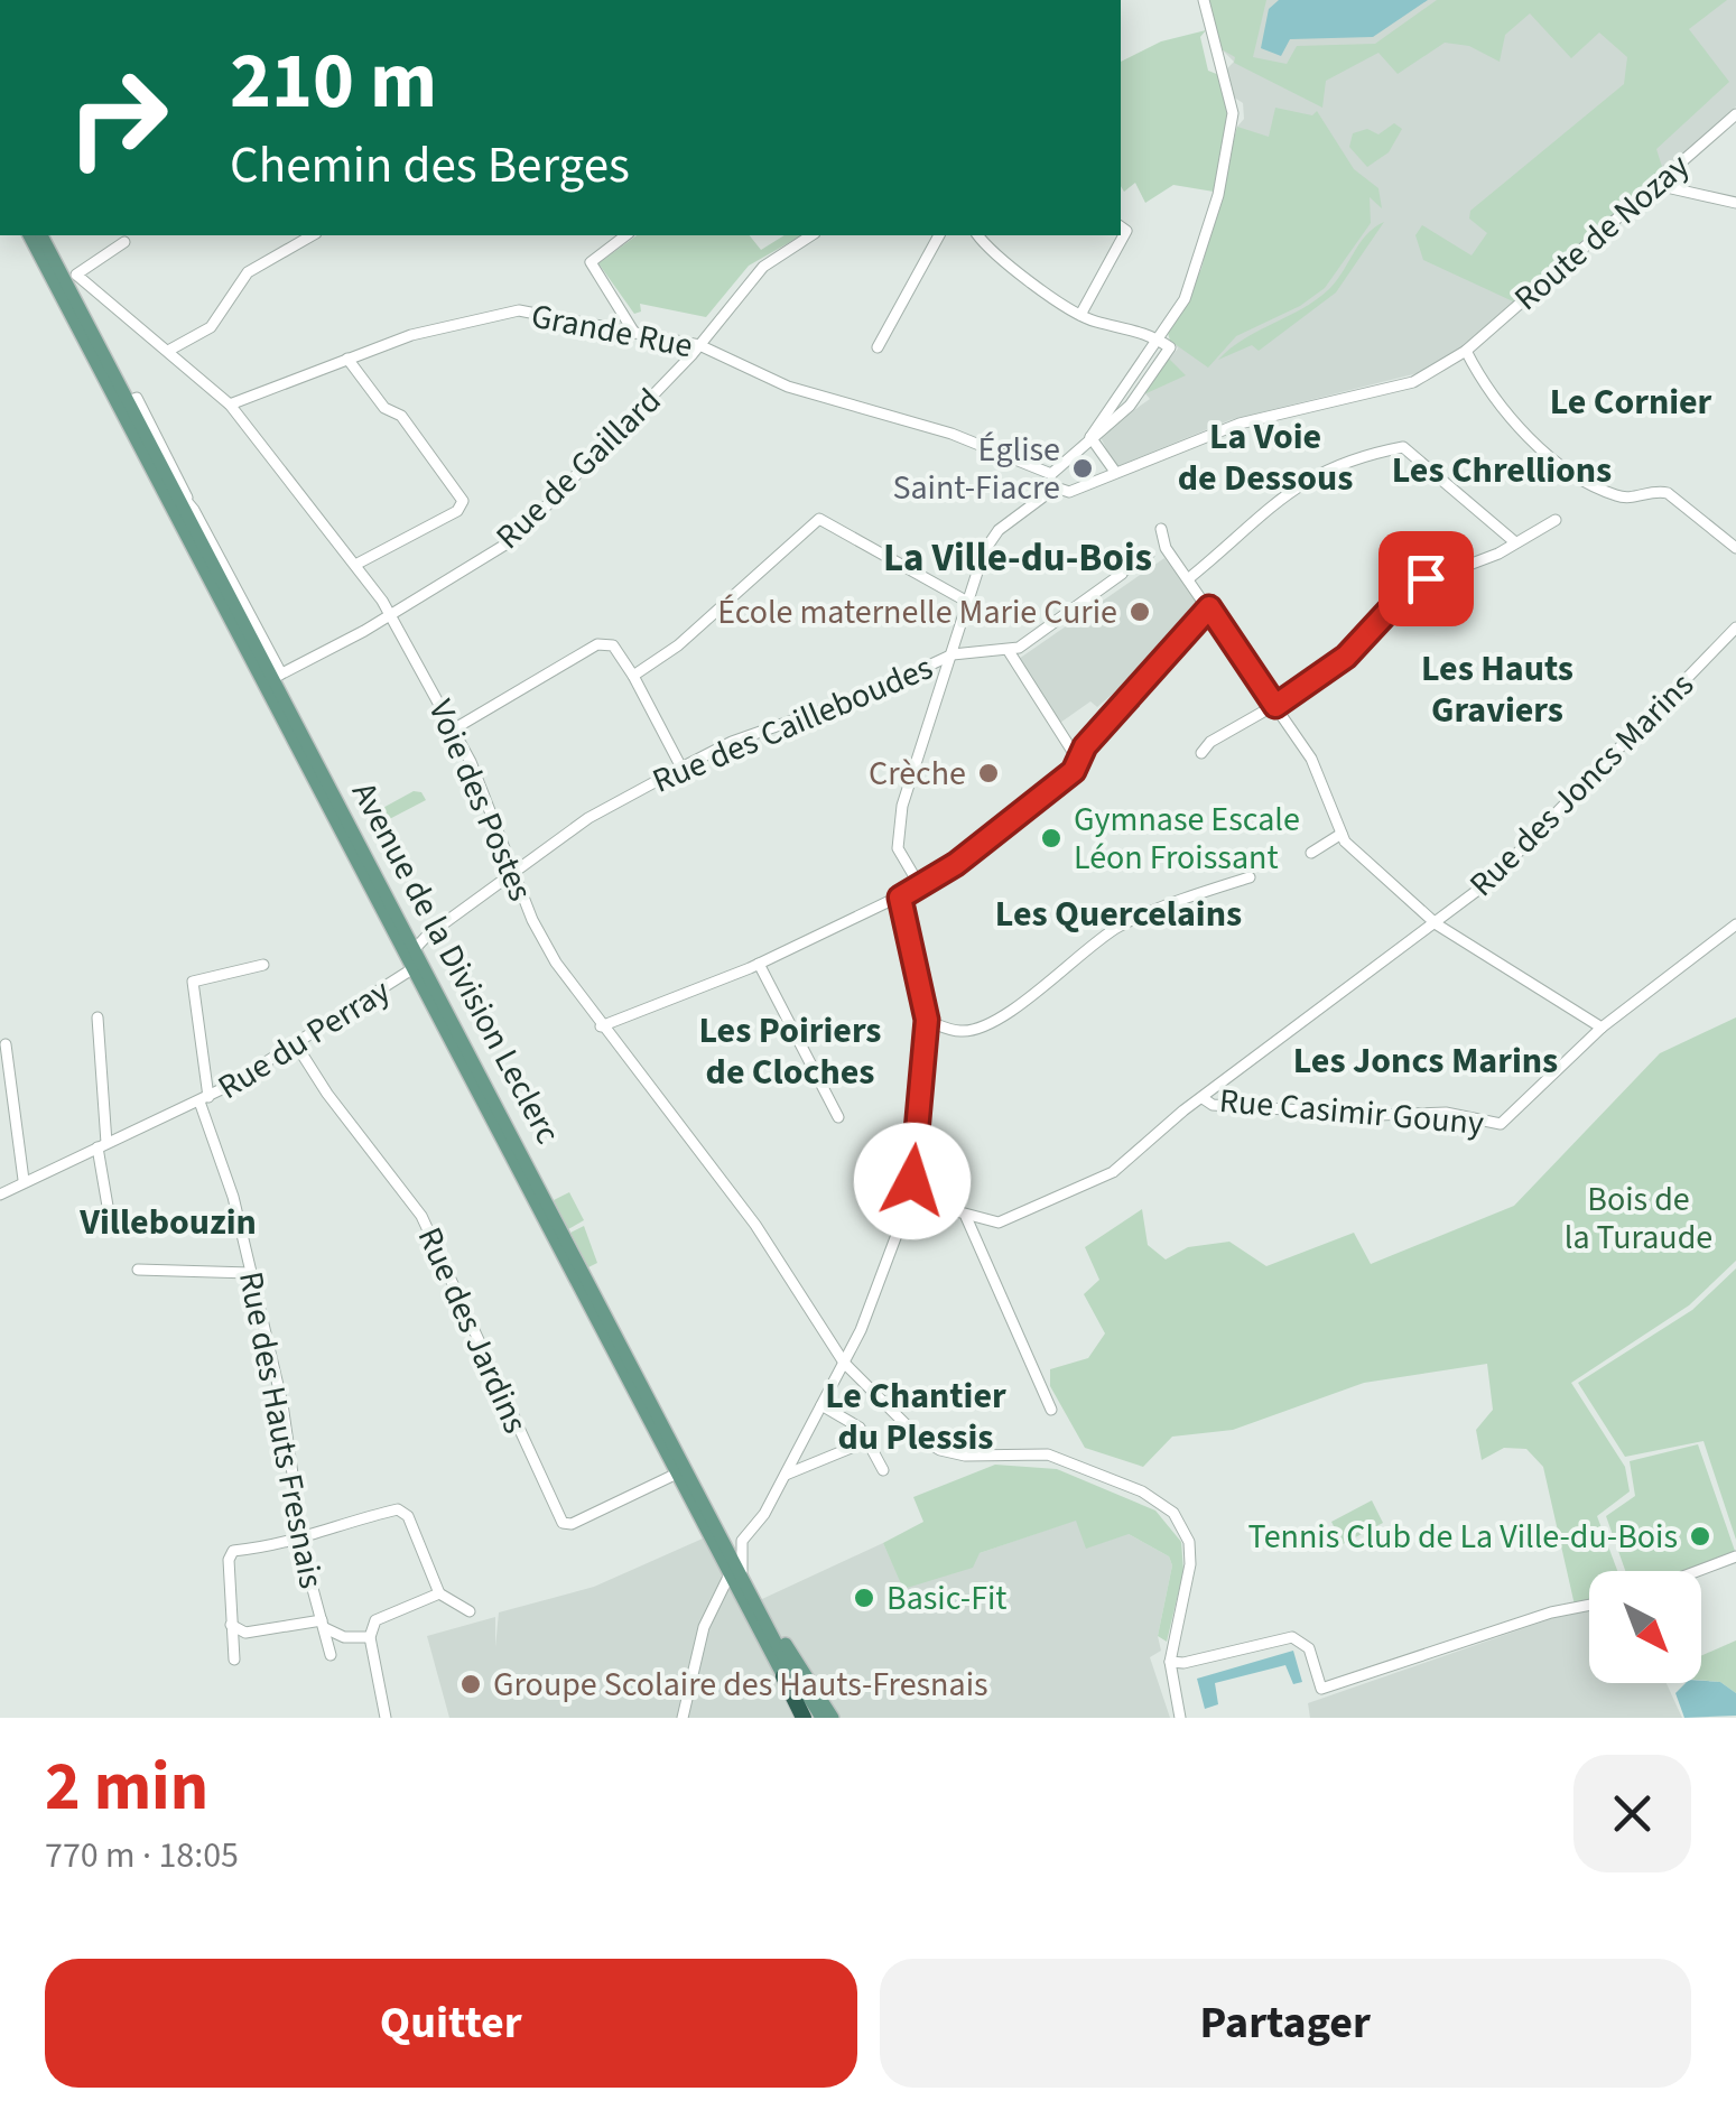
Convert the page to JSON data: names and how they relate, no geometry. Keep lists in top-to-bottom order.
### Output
{
  "streets": {
    "highway": ["Avenue de la Division Leclerc"],
    "street": [
      "Route de Nozay",
      "Grande Rue",
      "Rue de Gaillard",
      "Rue des Cailleboudes",
      "Rue des Joncs Marins",
      "Voie des Postes",
      "Rue du Perray",
      "Rue Casimir Gouny",
      "Rue des Jardins",
      "Rue des Hauts Fresnais"
    ]
  },
  "crossings": [
    ["Grande Rue", "Rue de Gaillard"],
    ["Grande Rue", "Voie des Postes"],
    ["Rue de Gaillard", "Voie des Postes"],
    ["Rue de Gaillard", "Avenue de la Division Leclerc"],
    ["Rue des Cailleboudes", "Voie des Postes"],
    ["Rue des Cailleboudes", "Avenue de la Division Leclerc"],
    ["Rue des Joncs Marins", "Rue Casimir Gouny"],
    ["Voie des Postes", "Avenue de la Division Leclerc"],
    ["Avenue de la Division Leclerc", "Rue du Perray"],
    ["Avenue de la Division Leclerc", "Rue des Jardins"],
    ["Rue du Perray", "Rue des Jardins"],
    ["Rue du Perray", "Rue des Hauts Fresnais"]
  ],
  "districts": [
    "Le Cornier",
    "La Voie de Dessous",
    "Les Chrellions",
    "La Ville-du-Bois",
    "Les Hauts Graviers",
    "Les Quercelains",
    "Les Poiriers de Cloches",
    "Les Joncs Marins",
    "Villebouzin",
    "Le Chantier du Plessis"
  ],
  "parks": ["Bois de la Turaude"],
  "places": [
    "Église Saint-Fiacre",
    "École maternelle Marie Curie",
    "Crèche",
    "Gymnase Escale Léon Froissant",
    "Tennis Club de La Ville-du-Bois",
    "Basic-Fit",
    "Groupe Scolaire des Hauts-Fresnais"
  ],
  "north": "bottom right",
  "page": {
    "turn": ["210 m", "Chemin des Berges"],
    "heading": ["2 min", "770 m · 18:05"],
    "buttons": ["Quitter", "Partager"]
  }
}
